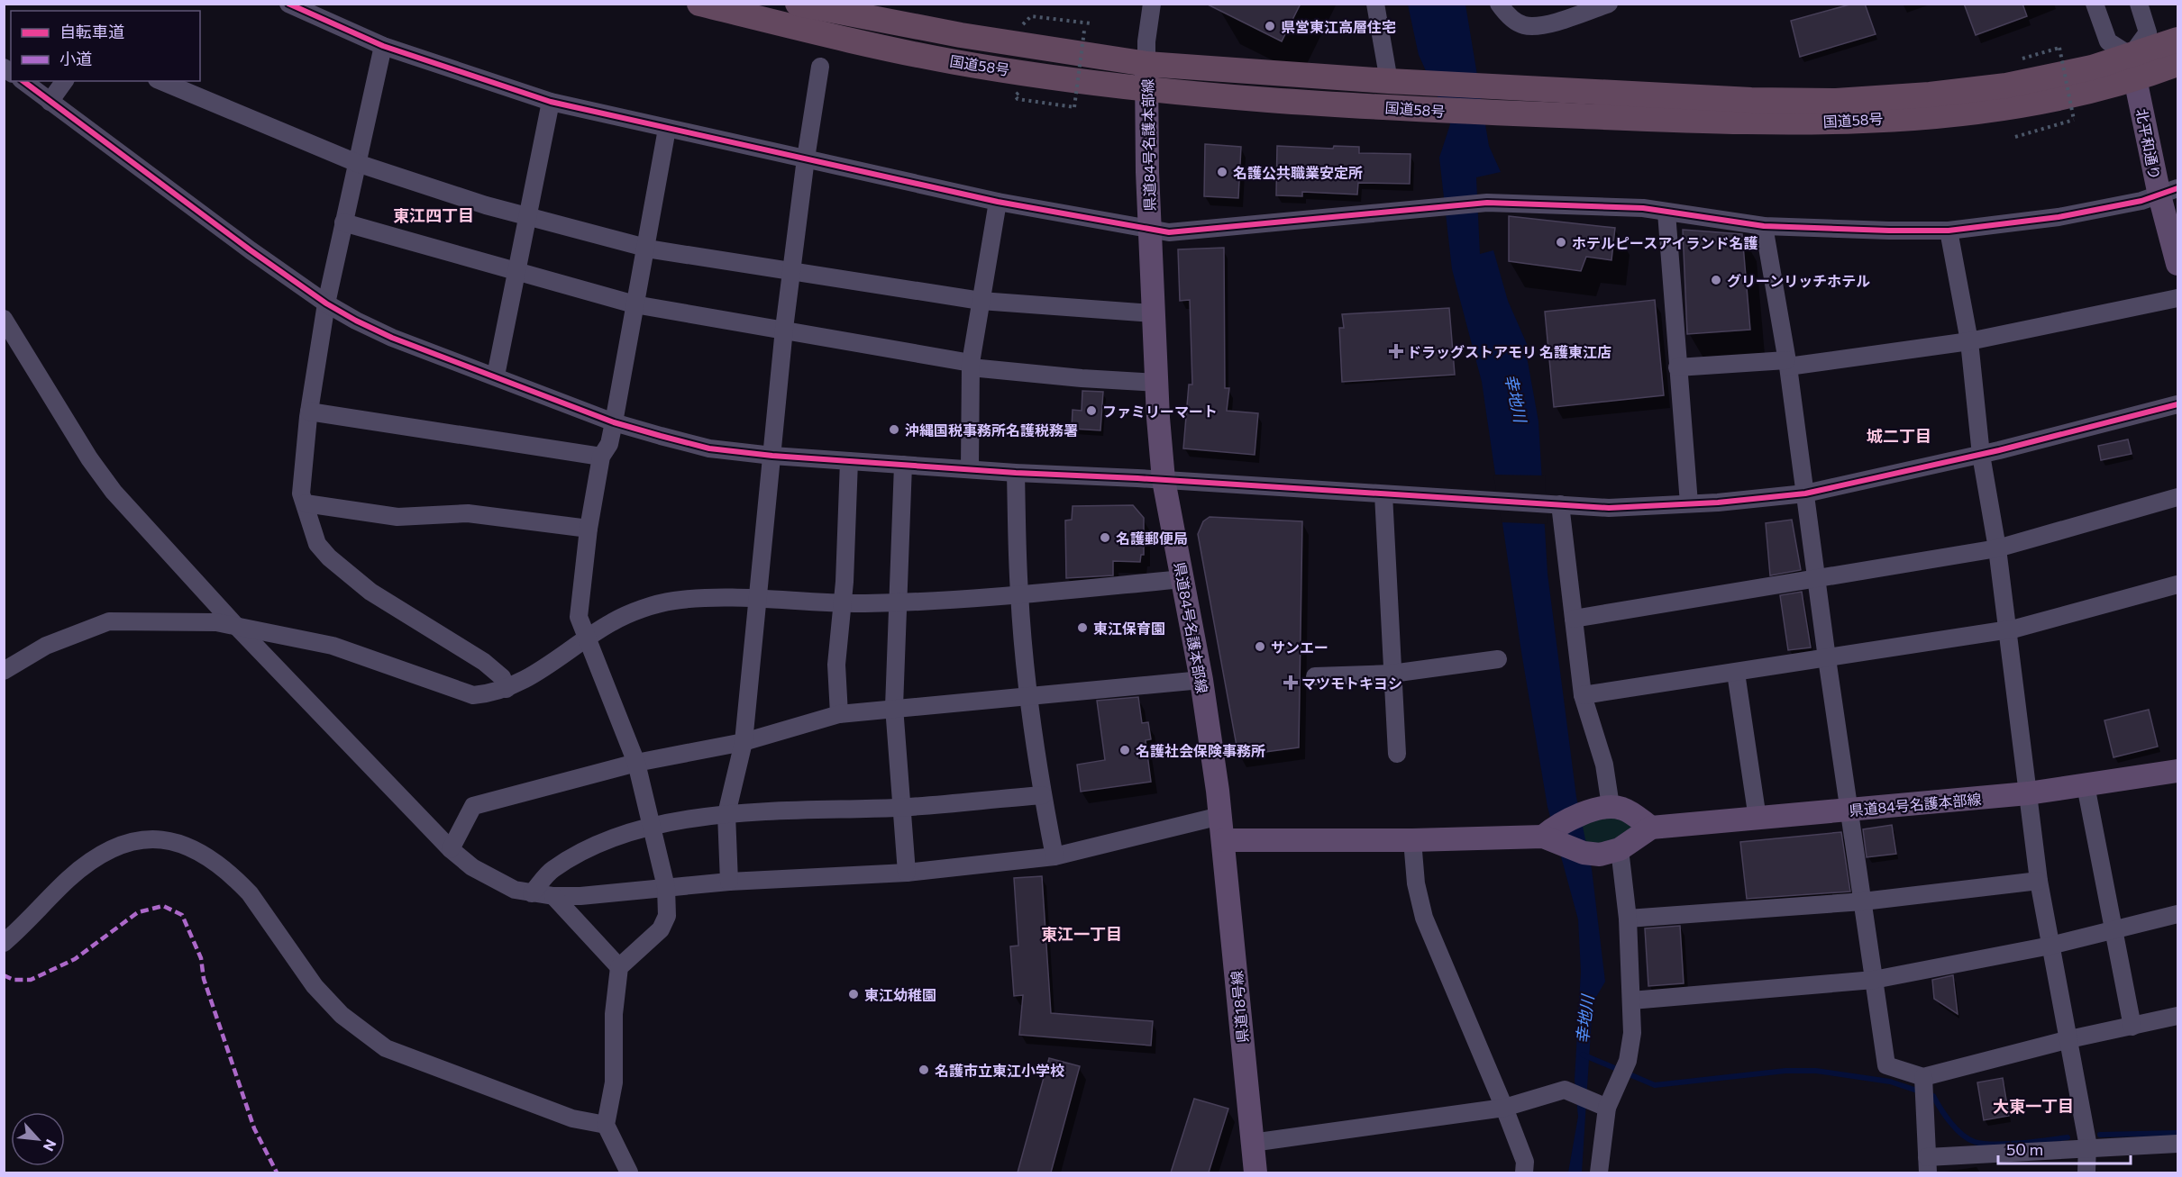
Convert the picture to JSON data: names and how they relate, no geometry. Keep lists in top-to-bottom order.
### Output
{
  "streets": {
    "highway": ["国道58号"],
    "main road": ["北平和通り", "県道84号名護本部線", "県道18号線"]
  },
  "crossings": [
    ["国道58号", "北平和通り"],
    ["国道58号", "県道84号名護本部線"],
    ["県道84号名護本部線", "県道18号線"]
  ],
  "districts": [
    "東江四丁目",
    "城二丁目",
    "東江一丁目",
    "大東一丁目"
  ],
  "water": ["幸地川"],
  "places": {
    "other": [
      "県営東江高層住宅",
      "名護公共職業安定所",
      "ホテルピースアイランド名護",
      "グリーンリッチホテル",
      "ファミリーマート",
      "沖縄国税事務所名護税務署",
      "名護郵便局",
      "東江保育園",
      "サンエー",
      "名護社会保険事務所",
      "東江幼稚園",
      "名護市立東江小学校"
    ],
    "health": ["ドラッグストアモリ 名護東江店", "マツモトキヨシ"]
  },
  "legend": ["自転車道", "小道"],
  "scale_bar": "50 m",
  "north": "bottom right"
}
